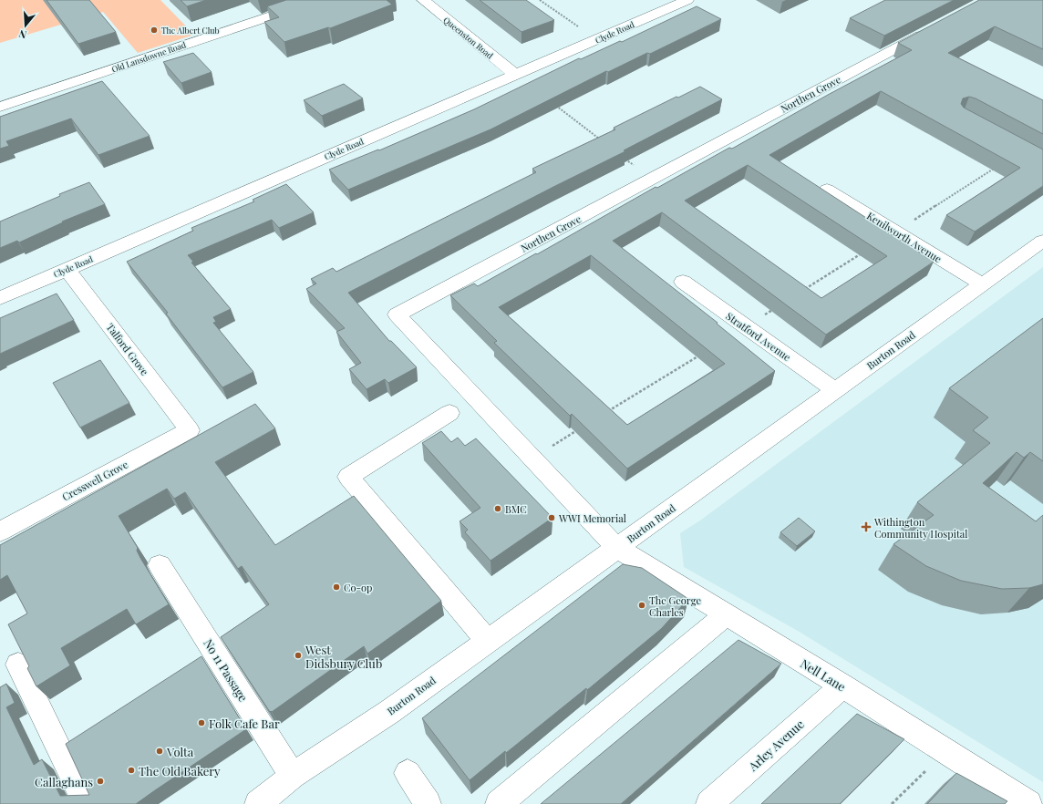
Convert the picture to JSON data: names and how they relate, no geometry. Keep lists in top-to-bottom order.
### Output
{
  "streets": {
    "street": [
      "Clyde Road",
      "Queenston Road",
      "Old Lansdowne Road",
      "Northen Grove",
      "Kenilworth Avenue",
      "Stratford Avenue",
      "Talford Grove",
      "Burton Road",
      "Cresswell Grove",
      "No 11 Passage",
      "Nell Lane",
      "Arley Avenue"
    ]
  },
  "crossings": [
    ["Clyde Road", "Queenston Road"],
    ["Clyde Road", "Talford Grove"],
    ["Northen Grove", "Burton Road"],
    ["Northen Grove", "Nell Lane"],
    ["Kenilworth Avenue", "Burton Road"],
    ["Stratford Avenue", "Burton Road"],
    ["Talford Grove", "Cresswell Grove"],
    ["Burton Road", "No 11 Passage"],
    ["Burton Road", "Nell Lane"],
    ["Nell Lane", "Arley Avenue"]
  ],
  "places": {
    "other": [
      "The Albert Club",
      "BMC",
      "WWI Memorial",
      "Co-op",
      "The George Charles",
      "West Didsbury Club",
      "Folk Cafe Bar",
      "Volta",
      "The Old Bakery",
      "Callaghans"
    ],
    "health": ["Withington Community Hospital"]
  },
  "north": "bottom"
}
